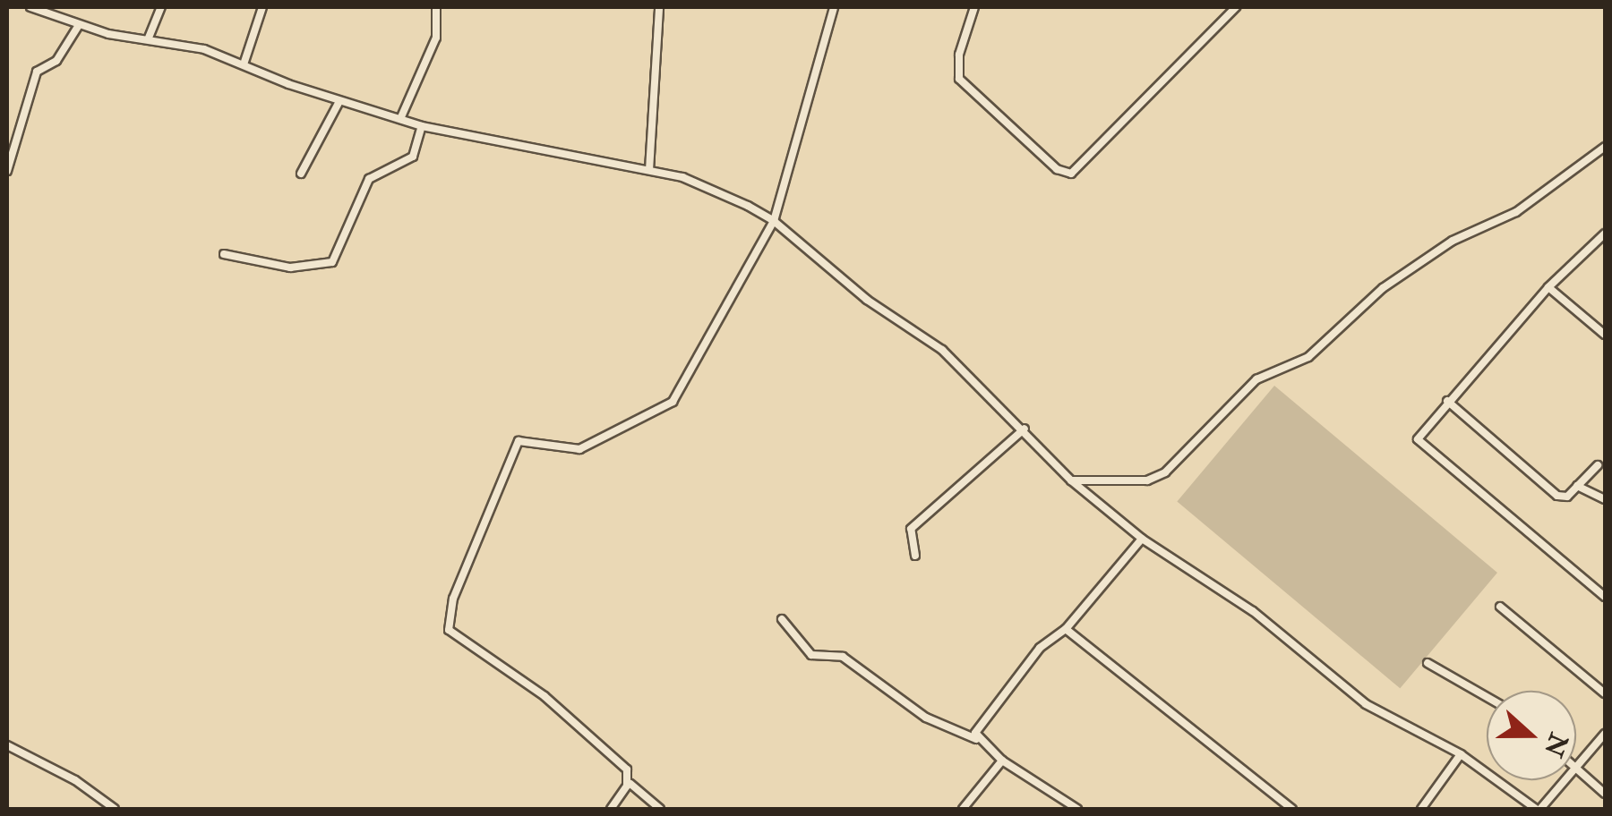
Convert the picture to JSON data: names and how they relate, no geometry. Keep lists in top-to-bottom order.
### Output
{
  "north": "right"
}
